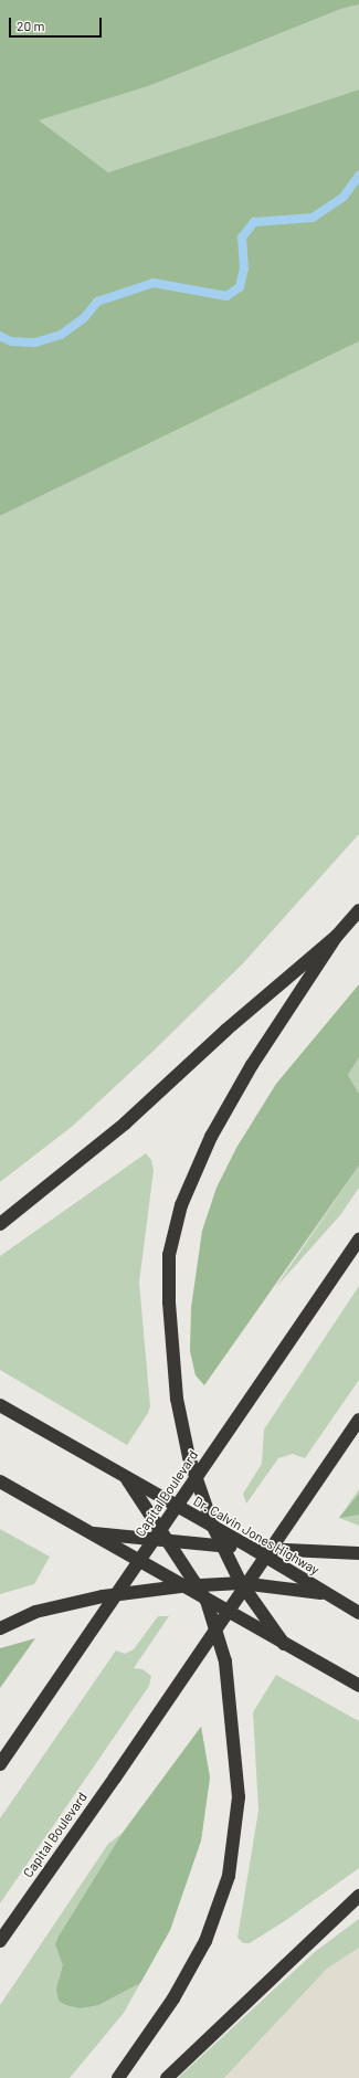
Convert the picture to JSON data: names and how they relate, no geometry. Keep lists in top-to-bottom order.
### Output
{
  "streets": {
    "highway": ["Capital Boulevard", "Dr. Calvin Jones Highway"]
  },
  "scale_bar": "20 m"
}
